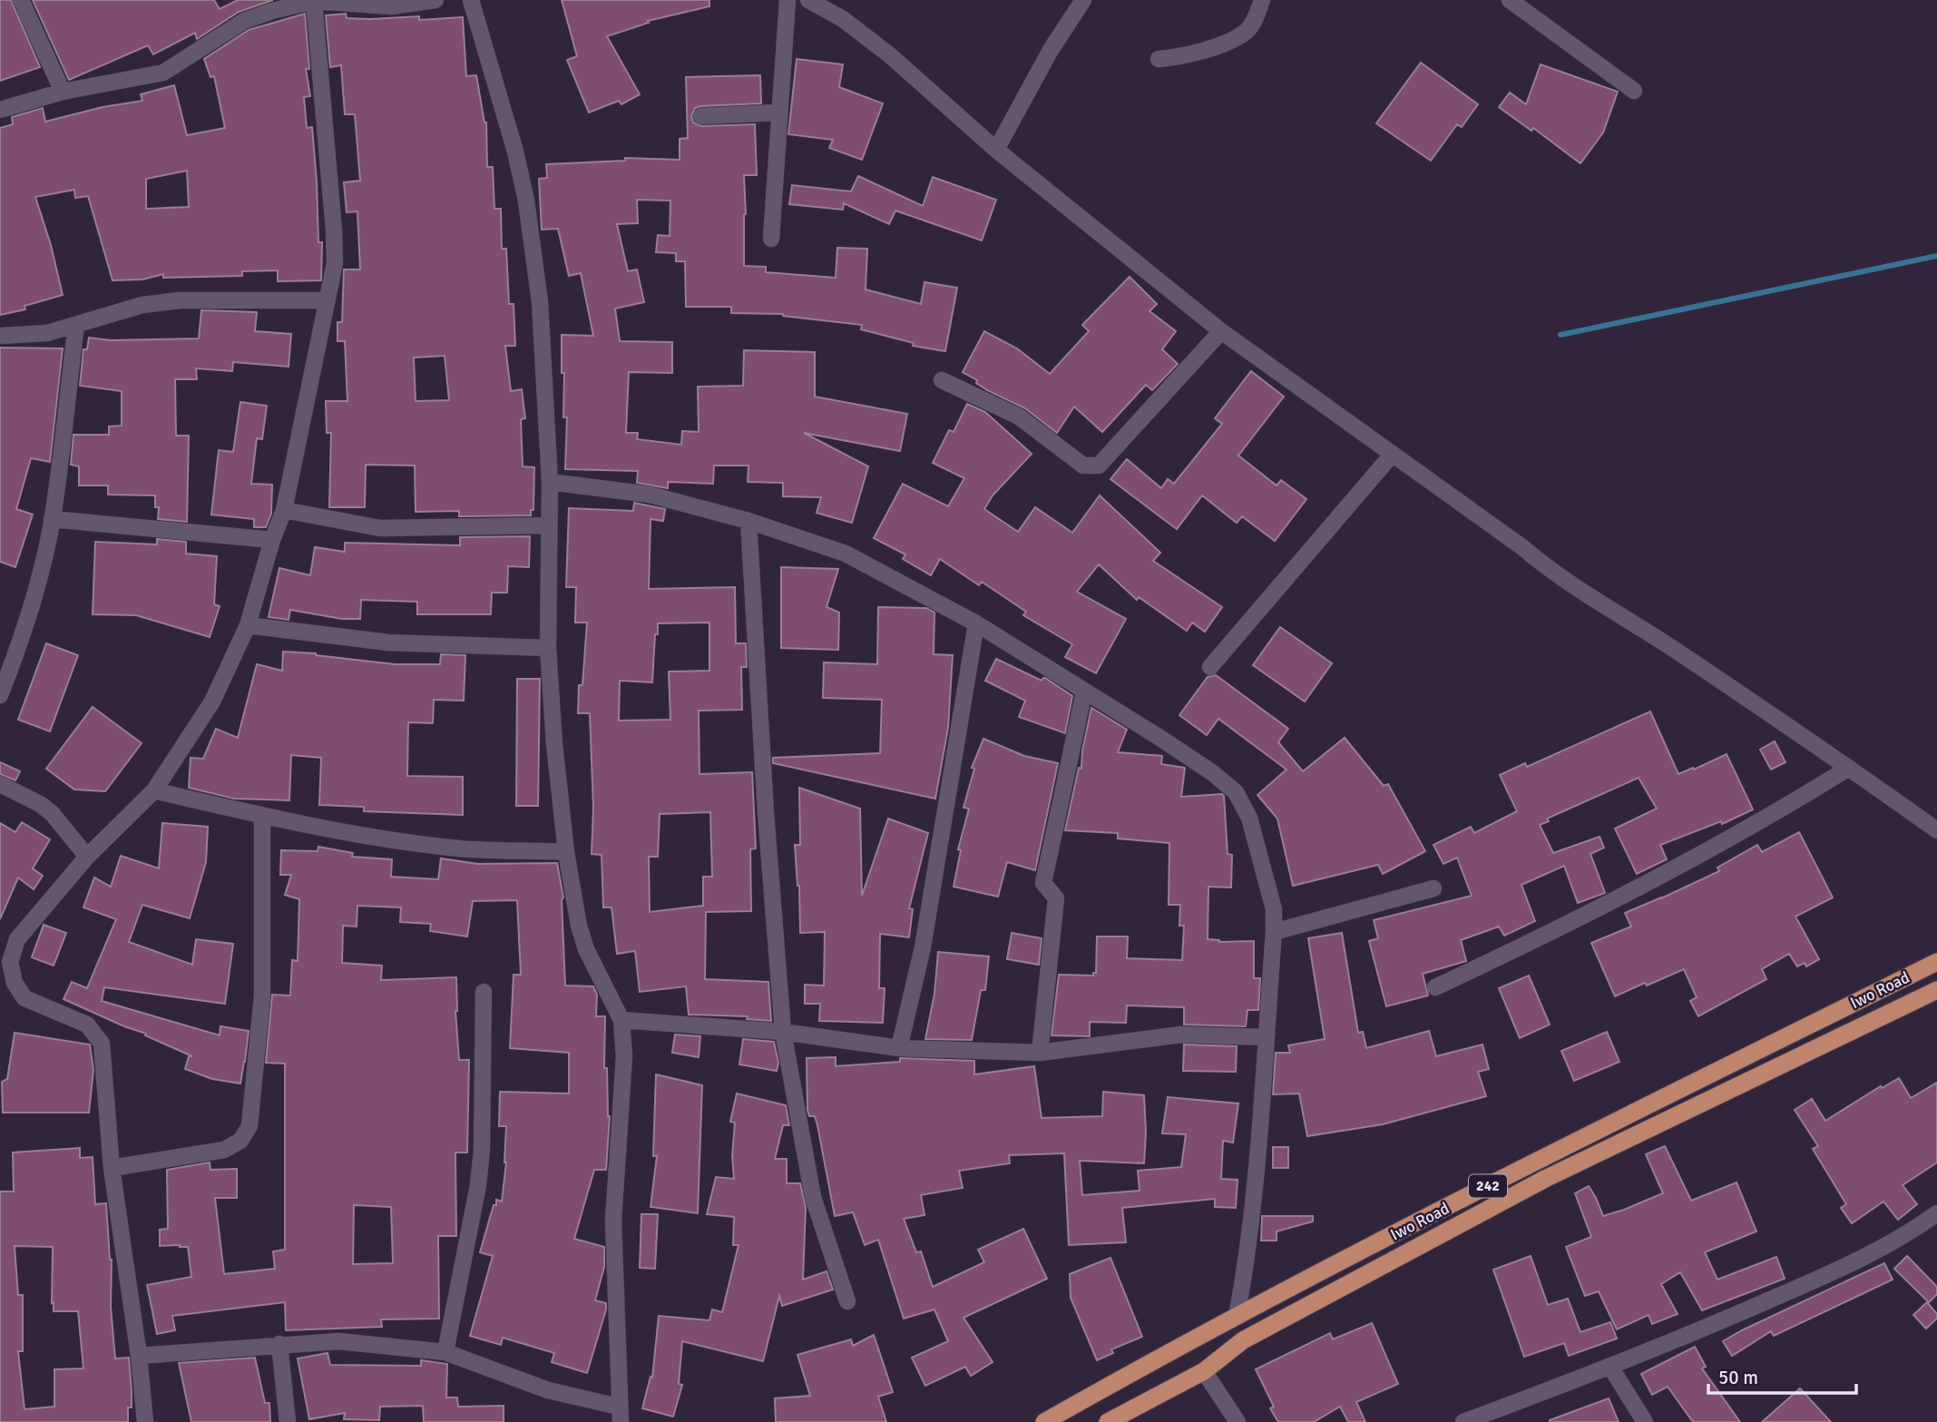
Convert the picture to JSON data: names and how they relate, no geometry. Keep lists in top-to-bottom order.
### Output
{
  "streets": {
    "main road": ["Iwo Road", "242"]
  },
  "scale_bar": "50 m"
}
